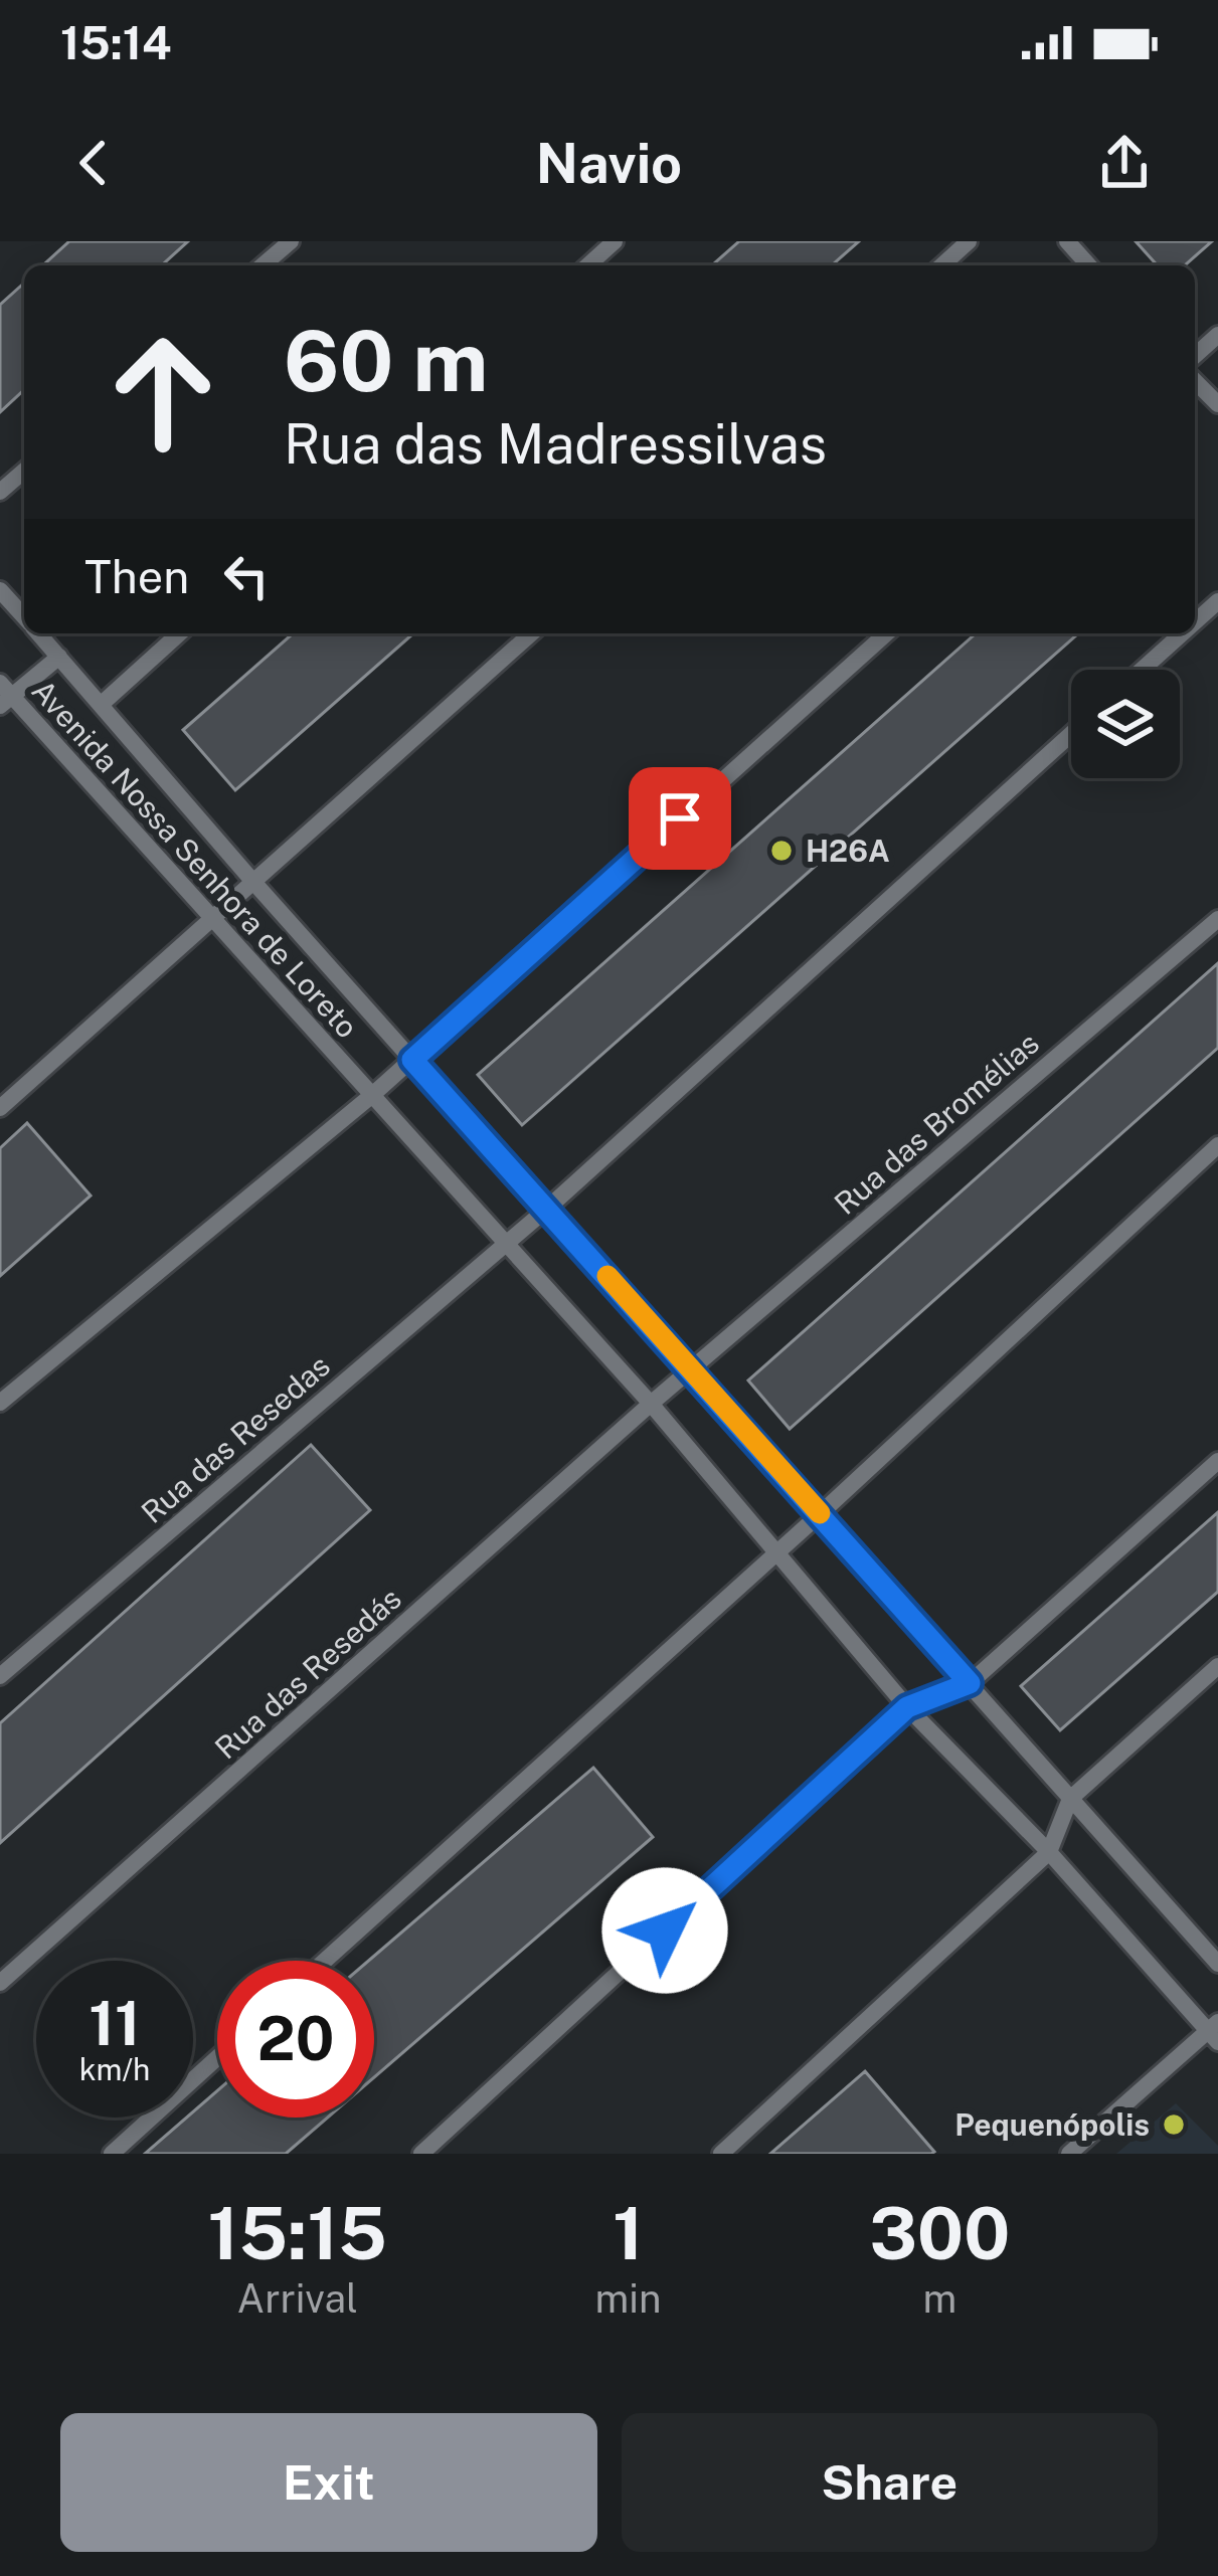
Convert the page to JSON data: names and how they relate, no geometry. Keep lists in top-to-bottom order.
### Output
{
  "streets": {
    "lane": [
      "Avenida Nossa Senhora de Loreto",
      "Rua das Bromélias",
      "Rua das Resedas",
      "Rua das Resedás"
    ]
  },
  "crossings": [
    ["Avenida Nossa Senhora de Loreto", "Rua das Bromélias"],
    ["Avenida Nossa Senhora de Loreto", "Rua das Resedas"],
    ["Avenida Nossa Senhora de Loreto", "Rua das Resedás"],
    ["Rua das Bromélias", "Rua das Resedás"]
  ],
  "places": ["H26A", "Pequenópolis"],
  "page": {
    "status": "15:14",
    "header": "Navio",
    "turn": ["60 m", "Rua das Madressilvas"],
    "then": "Then",
    "speed": "11 km/h",
    "limit": "20",
    "eta": [
      "15:15",
      "Arrival",
      "1",
      "min",
      "300",
      "m"
    ],
    "buttons": ["Exit", "Share"]
  }
}
